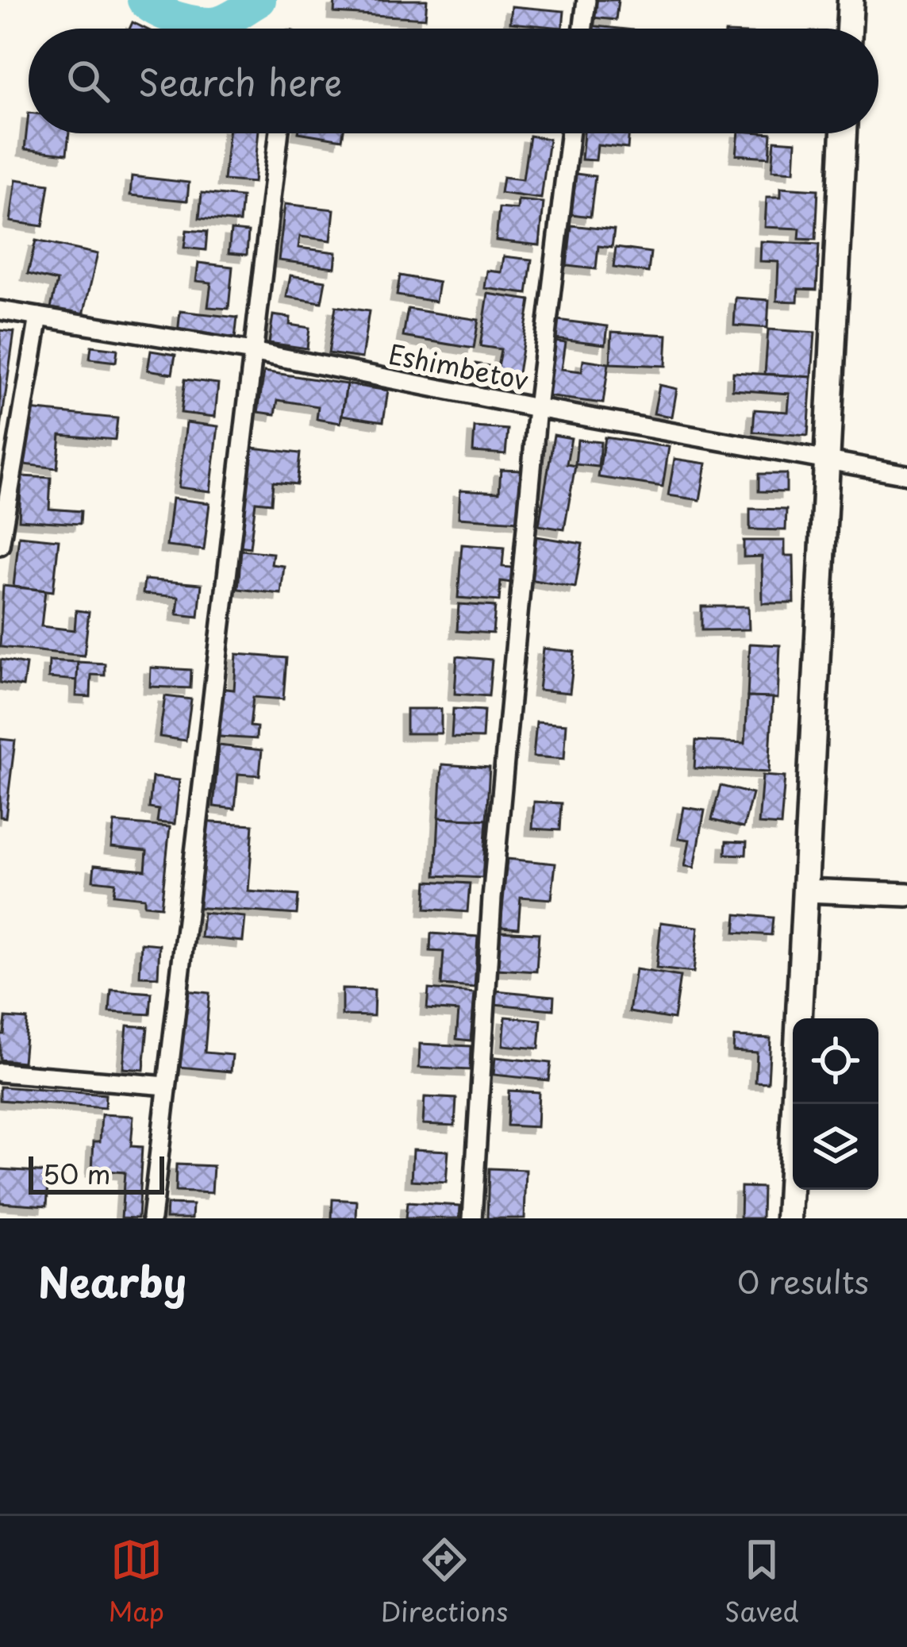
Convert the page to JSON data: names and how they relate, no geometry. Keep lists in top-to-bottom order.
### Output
{
  "streets": {
    "street": ["Eshimbetov"]
  },
  "scale_bar": "50 m",
  "page": {
    "search": "Search here",
    "scale": "50 m",
    "heading": ["Nearby", "0 results"],
    "nav": ["Map", "Directions", "Saved"]
  }
}
